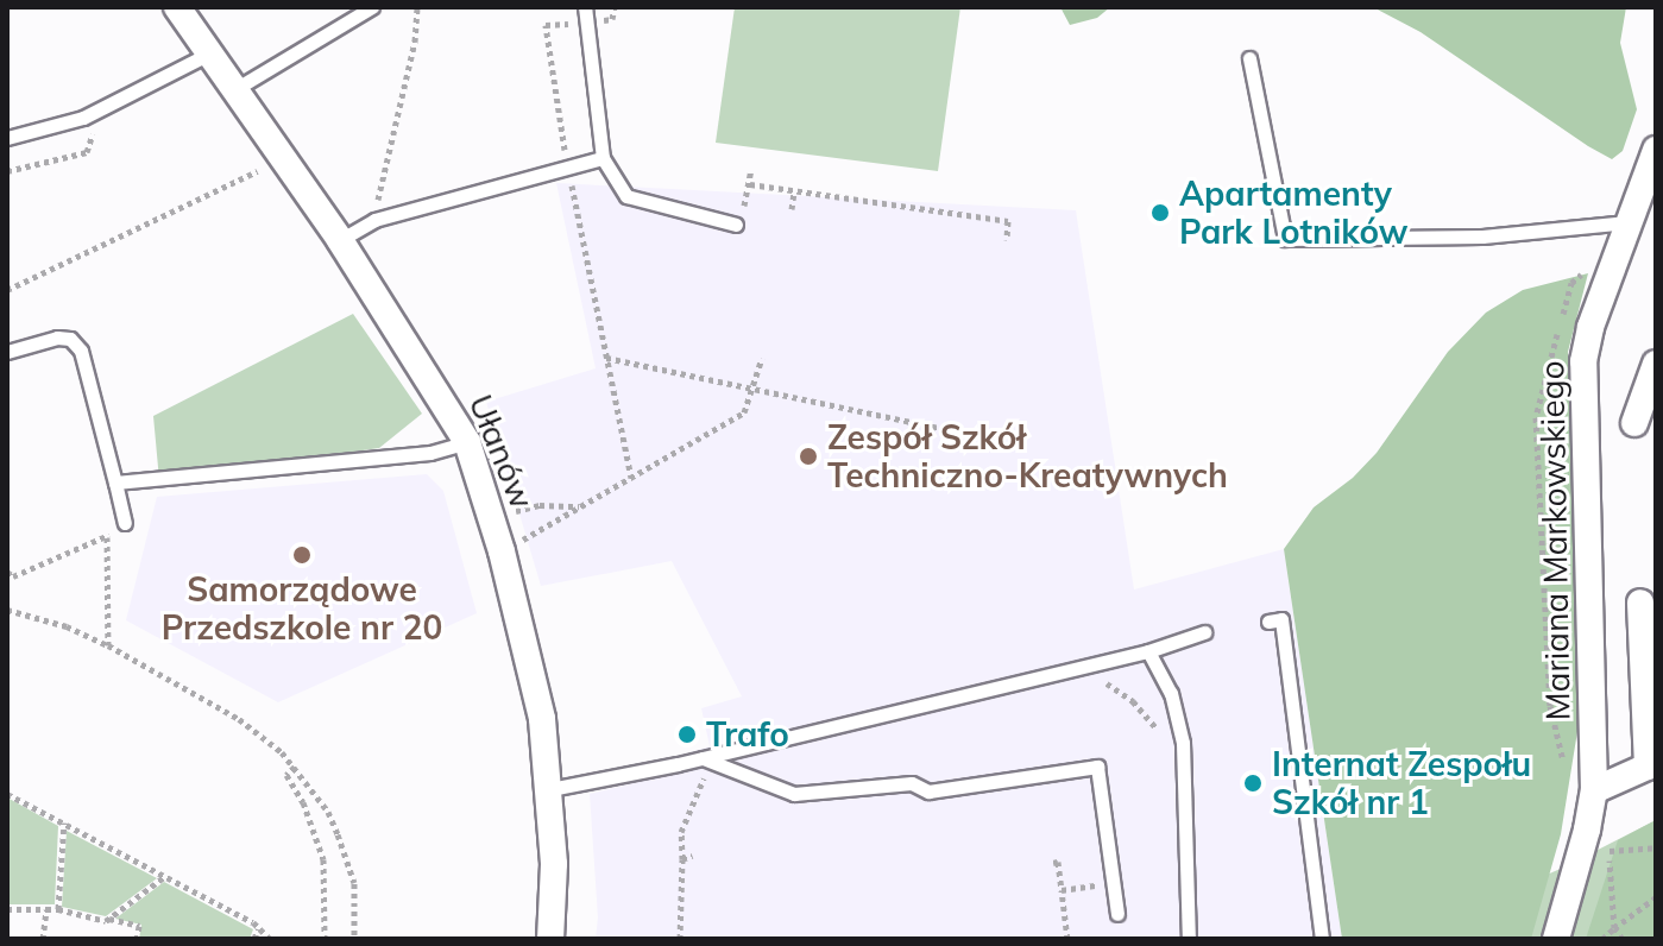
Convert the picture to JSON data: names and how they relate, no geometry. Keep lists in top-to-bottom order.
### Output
{
  "streets": {
    "street": ["Ułanów", "Mariana Markowskiego"]
  },
  "places": [
    "Apartamenty Park Lotników",
    "Zespół Szkół Techniczno-Kreatywnych",
    "Samorządowe Przedszkole nr 20",
    "Trafo",
    "Internat Zespołu Szkół nr 1"
  ]
}
